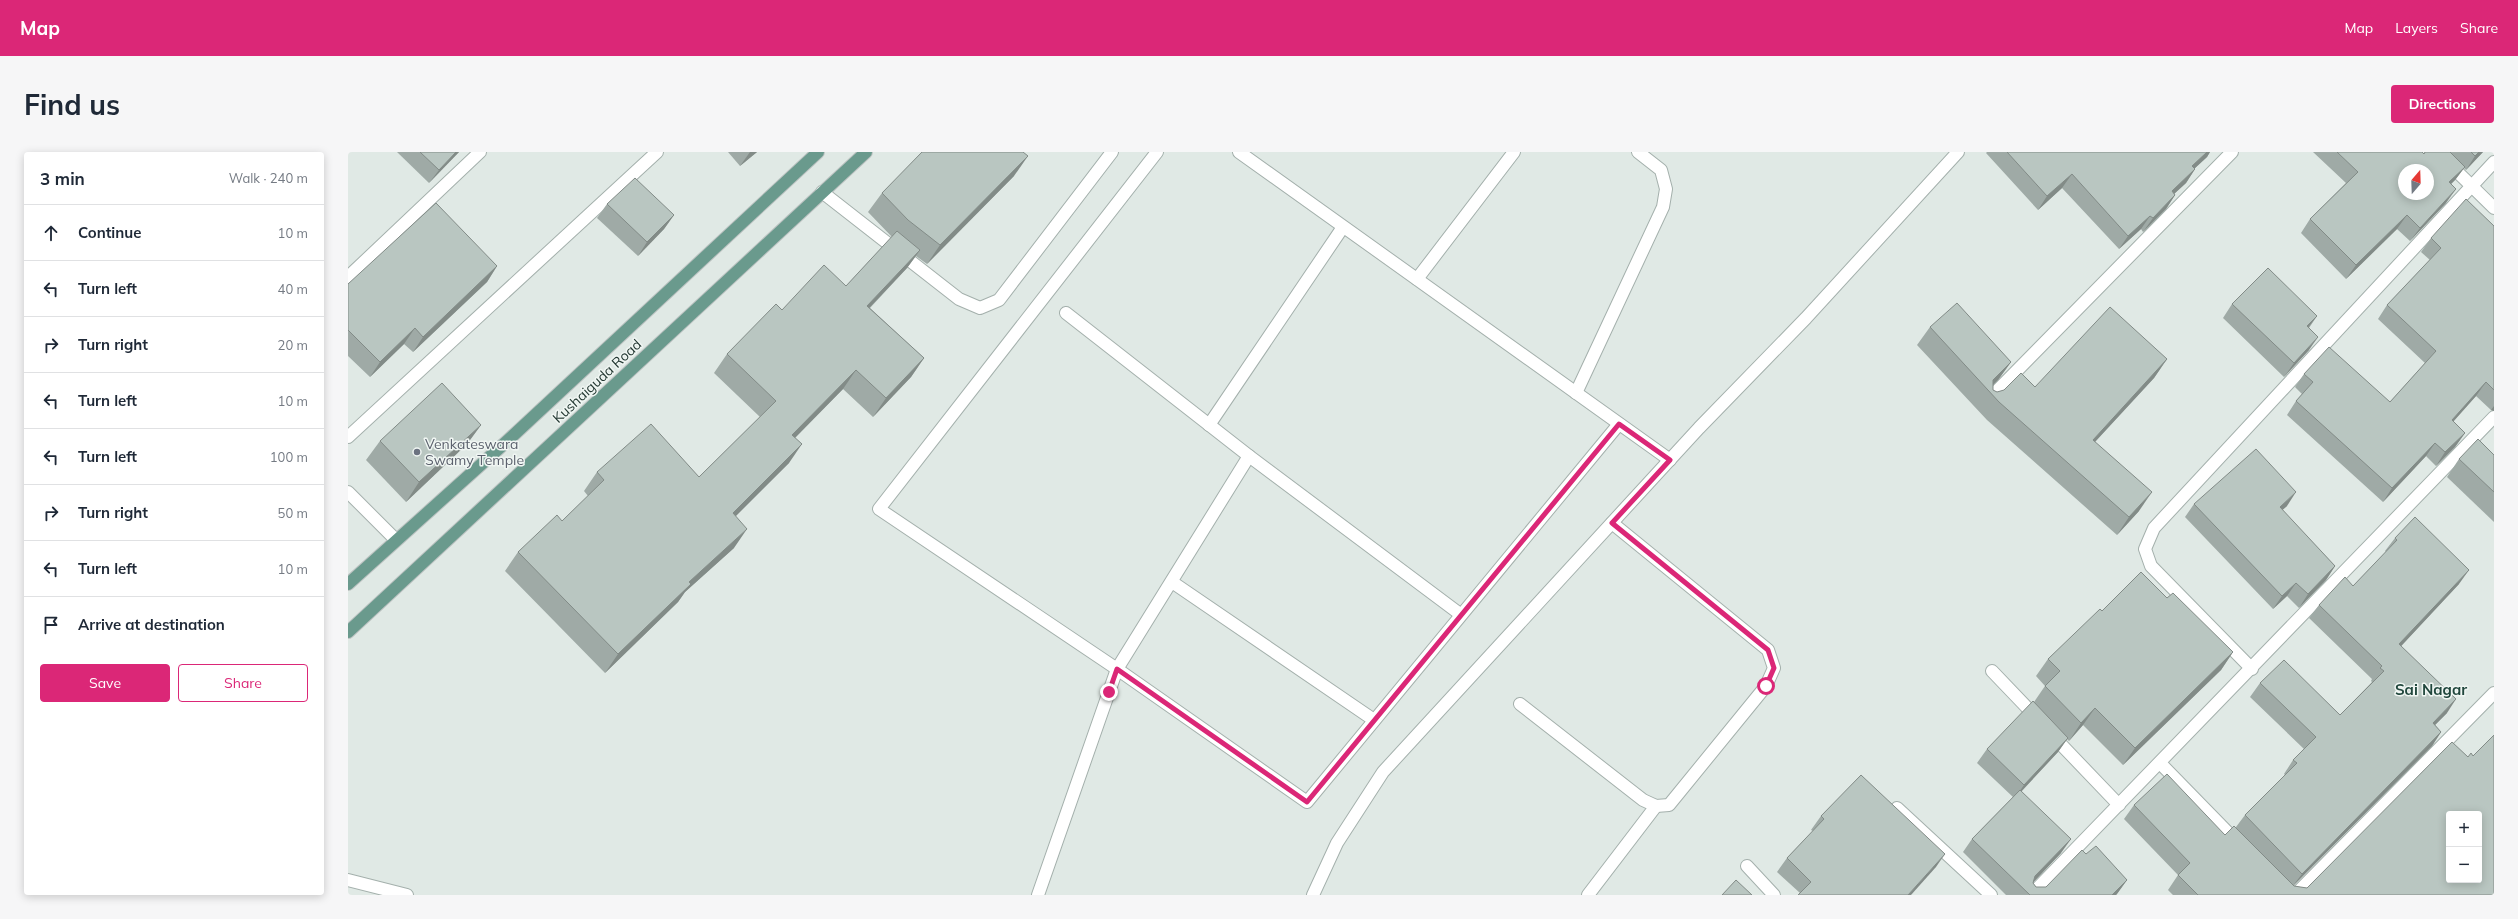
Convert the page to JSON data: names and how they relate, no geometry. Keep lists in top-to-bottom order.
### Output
{
  "streets": {
    "main road": ["Kushaiguda Road"]
  },
  "districts": ["Sai Nagar"],
  "places": ["Venkateswara Swamy Temple"],
  "north": "top",
  "page": {
    "header": "Map",
    "nav": ["Map", "Layers", "Share"],
    "buttons": [
      "Directions",
      ["Save", "Share"]
    ],
    "title": "Find us",
    "heading": ["3 min", "Walk · 240 m"],
    "list": [
      ["Continue", "10 m"],
      ["Turn left", "40 m"],
      ["Turn right", "20 m"],
      ["Turn left", "10 m"],
      ["Turn left", "100 m"],
      ["Turn right", "50 m"],
      ["Turn left", "10 m"],
      "Arrive at destination"
    ],
    "map_buttons": ["+", "−"]
  }
}
